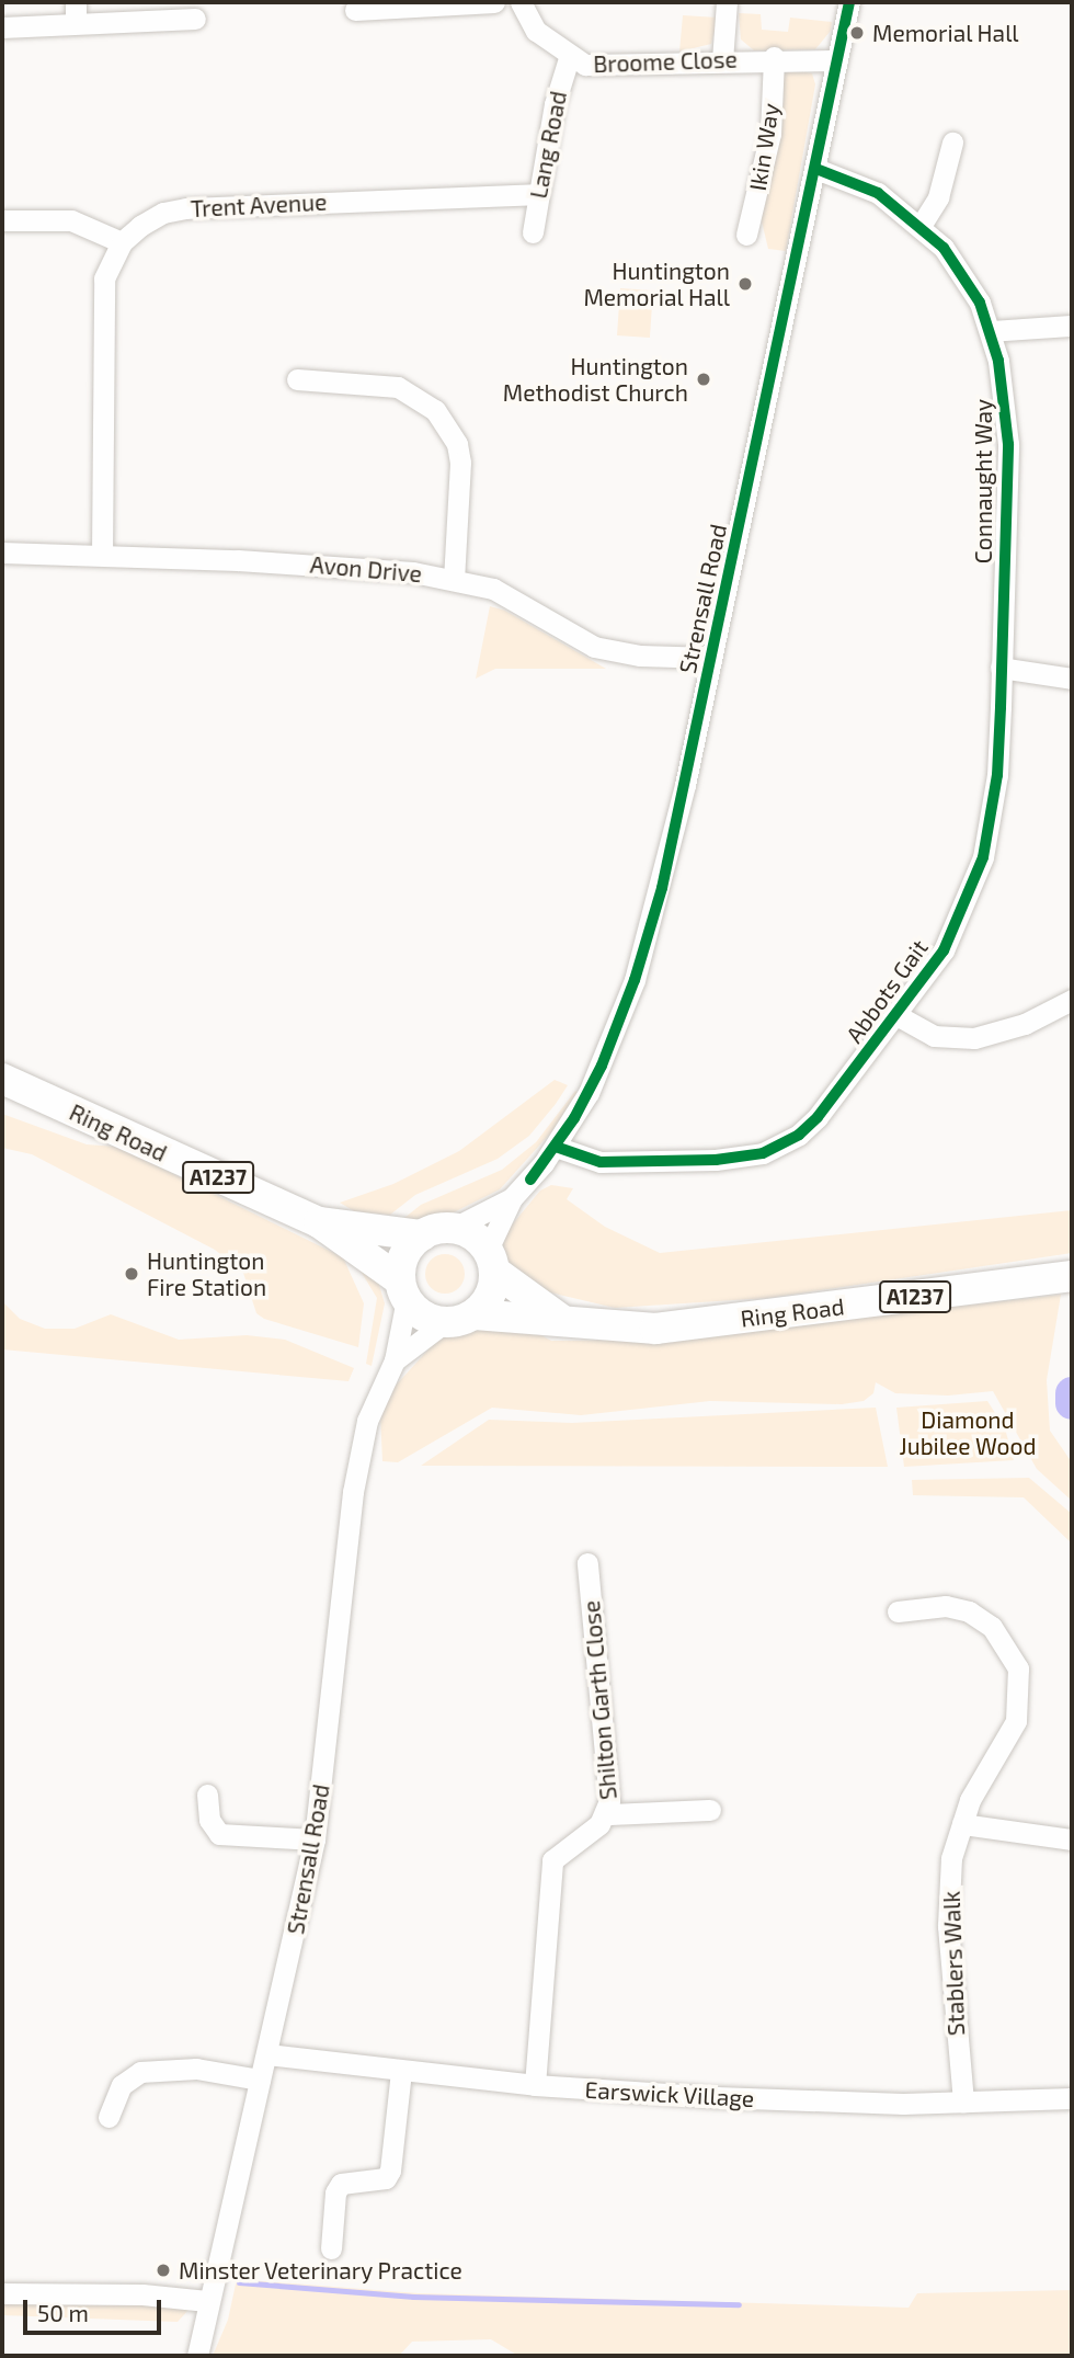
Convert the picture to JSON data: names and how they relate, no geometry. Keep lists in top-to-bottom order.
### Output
{
  "streets": {
    "highway": ["Ring Road", "A1237"],
    "street": [
      "Broome Close",
      "Lang Road",
      "Ikin Way",
      "Trent Avenue",
      "Connaught Way",
      "Avon Drive",
      "Strensall Road",
      "Abbots Gait",
      "Shilton Garth Close",
      "Stablers Walk",
      "Earswick Village"
    ]
  },
  "crossings": [
    ["Broome Close", "Lang Road"],
    ["Broome Close", "Ikin Way"],
    ["Broome Close", "Strensall Road"],
    ["Lang Road", "Trent Avenue"],
    ["Trent Avenue", "Avon Drive"],
    ["Connaught Way", "Strensall Road"],
    ["Connaught Way", "Abbots Gait"],
    ["Avon Drive", "Strensall Road"],
    ["Strensall Road", "Abbots Gait"],
    ["Strensall Road", "Ring Road"],
    ["Strensall Road", "Earswick Village"],
    ["Shilton Garth Close", "Earswick Village"],
    ["Stablers Walk", "Earswick Village"]
  ],
  "parks": ["Diamond Jubilee Wood"],
  "places": [
    "Memorial Hall",
    "Huntington Memorial Hall",
    "Huntington Methodist Church",
    "Huntington Fire Station",
    "Minster Veterinary Practice"
  ],
  "scale_bar": "50 m"
}
